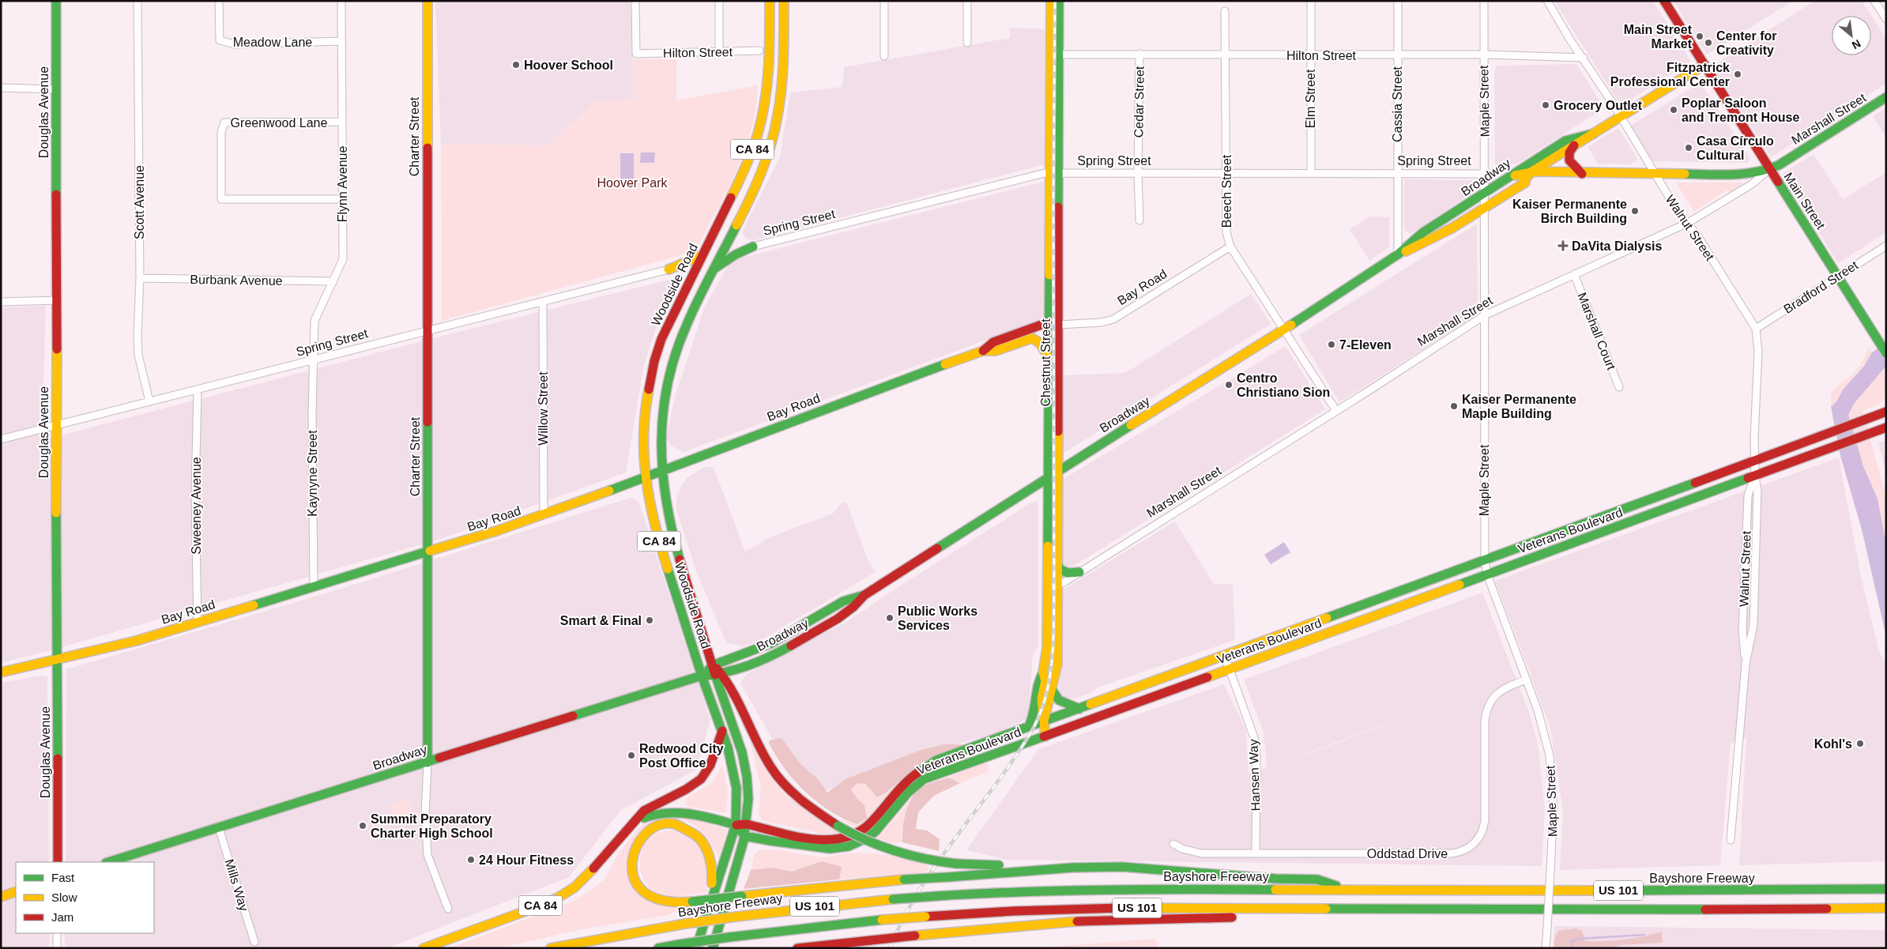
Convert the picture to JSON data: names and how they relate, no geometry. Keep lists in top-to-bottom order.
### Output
{
  "streets": {
    "main road": [
      "Douglas Avenue",
      "Marshall Street",
      "Charter Street",
      "CA 84",
      "Broadway",
      "Main Street",
      "Woodside Road",
      "Bay Road",
      "Chestnut Street",
      "Veterans Boulevard",
      "Bayshore Freeway",
      "US 101"
    ],
    "street": [
      "Meadow Lane",
      "Hilton Street",
      "Elm Street",
      "Maple Street",
      "Cedar Street",
      "Cassia Street",
      "Greenwood Lane",
      "Spring Street",
      "Flynn Avenue",
      "Beech Street",
      "Scott Avenue",
      "Walnut Street",
      "Burbank Avenue",
      "Bradford Street",
      "Marshall Court",
      "Willow Street",
      "Kaynyne Street",
      "Sweeney Avenue",
      "Hansen Way",
      "Oddstad Drive",
      "Mills Way"
    ]
  },
  "crossings": [
    ["Meadow Lane", "Flynn Avenue"],
    ["Hilton Street", "Elm Street"],
    ["Hilton Street", "Maple Street"],
    ["Hilton Street", "Cedar Street"],
    ["Hilton Street", "Cassia Street"],
    ["Hilton Street", "Beech Street"],
    ["Hilton Street", "Walnut Street"],
    ["Hilton Street", "Chestnut Street"],
    ["Elm Street", "Spring Street"],
    ["Maple Street", "Marshall Street"],
    ["Maple Street", "Spring Street"],
    ["Maple Street", "Broadway"],
    ["Maple Street", "Veterans Boulevard"],
    ["Maple Street", "Oddstad Drive"],
    ["Cedar Street", "Spring Street"],
    ["Cassia Street", "Spring Street"],
    ["Cassia Street", "Broadway"],
    ["Douglas Avenue", "Spring Street"],
    ["Douglas Avenue", "Bay Road"],
    ["Marshall Street", "Beech Street"],
    ["Marshall Street", "Main Street"],
    ["Marshall Street", "Walnut Street"],
    ["Marshall Street", "Marshall Court"],
    ["Marshall Street", "Chestnut Street"],
    ["Greenwood Lane", "Flynn Avenue"],
    ["Charter Street", "Spring Street"],
    ["Charter Street", "Broadway"],
    ["Charter Street", "Bay Road"],
    ["Spring Street", "Flynn Avenue"],
    ["Spring Street", "Beech Street"],
    ["Spring Street", "Scott Avenue"],
    ["Spring Street", "Chestnut Street"],
    ["Spring Street", "Willow Street"],
    ["Spring Street", "Kaynyne Street"],
    ["Spring Street", "Sweeney Avenue"],
    ["Broadway", "Beech Street"],
    ["Broadway", "Main Street"],
    ["Broadway", "Walnut Street"],
    ["Broadway", "Woodside Road"],
    ["Broadway", "Chestnut Street"],
    ["Broadway", "Mills Way"],
    ["Flynn Avenue", "Burbank Avenue"],
    ["Flynn Avenue", "Kaynyne Street"],
    ["Beech Street", "Bay Road"],
    ["Main Street", "Bradford Street"],
    ["Scott Avenue", "Burbank Avenue"],
    ["Walnut Street", "Bradford Street"],
    ["Walnut Street", "Veterans Boulevard"],
    ["Woodside Road", "Bay Road"],
    ["Woodside Road", "Veterans Boulevard"],
    ["Bay Road", "Chestnut Street"],
    ["Bay Road", "Willow Street"],
    ["Bay Road", "Kaynyne Street"],
    ["Bay Road", "Sweeney Avenue"],
    ["Chestnut Street", "Veterans Boulevard"],
    ["Veterans Boulevard", "Hansen Way"],
    ["Hansen Way", "Oddstad Drive"]
  ],
  "parks": ["Hoover Park"],
  "places": {
    "other": [
      "Main Street Market",
      "Center for Creativity",
      "Hoover School",
      "Fitzpatrick Professional Center",
      "Grocery Outlet",
      "Poplar Saloon and Tremont House",
      "Casa Círculo Cultural",
      "Kaiser Permanente Birch Building",
      "7-Eleven",
      "Centro Christiano Sion",
      "Kaiser Permanente Maple Building",
      "Public Works Services",
      "Smart & Final",
      "Kohl's",
      "Redwood City Post Office",
      "Summit Preparatory Charter High School",
      "24 Hour Fitness"
    ],
    "health": ["DaVita Dialysis"]
  },
  "legend": ["Fast", "Slow", "Jam"],
  "north": "bottom right"
}
